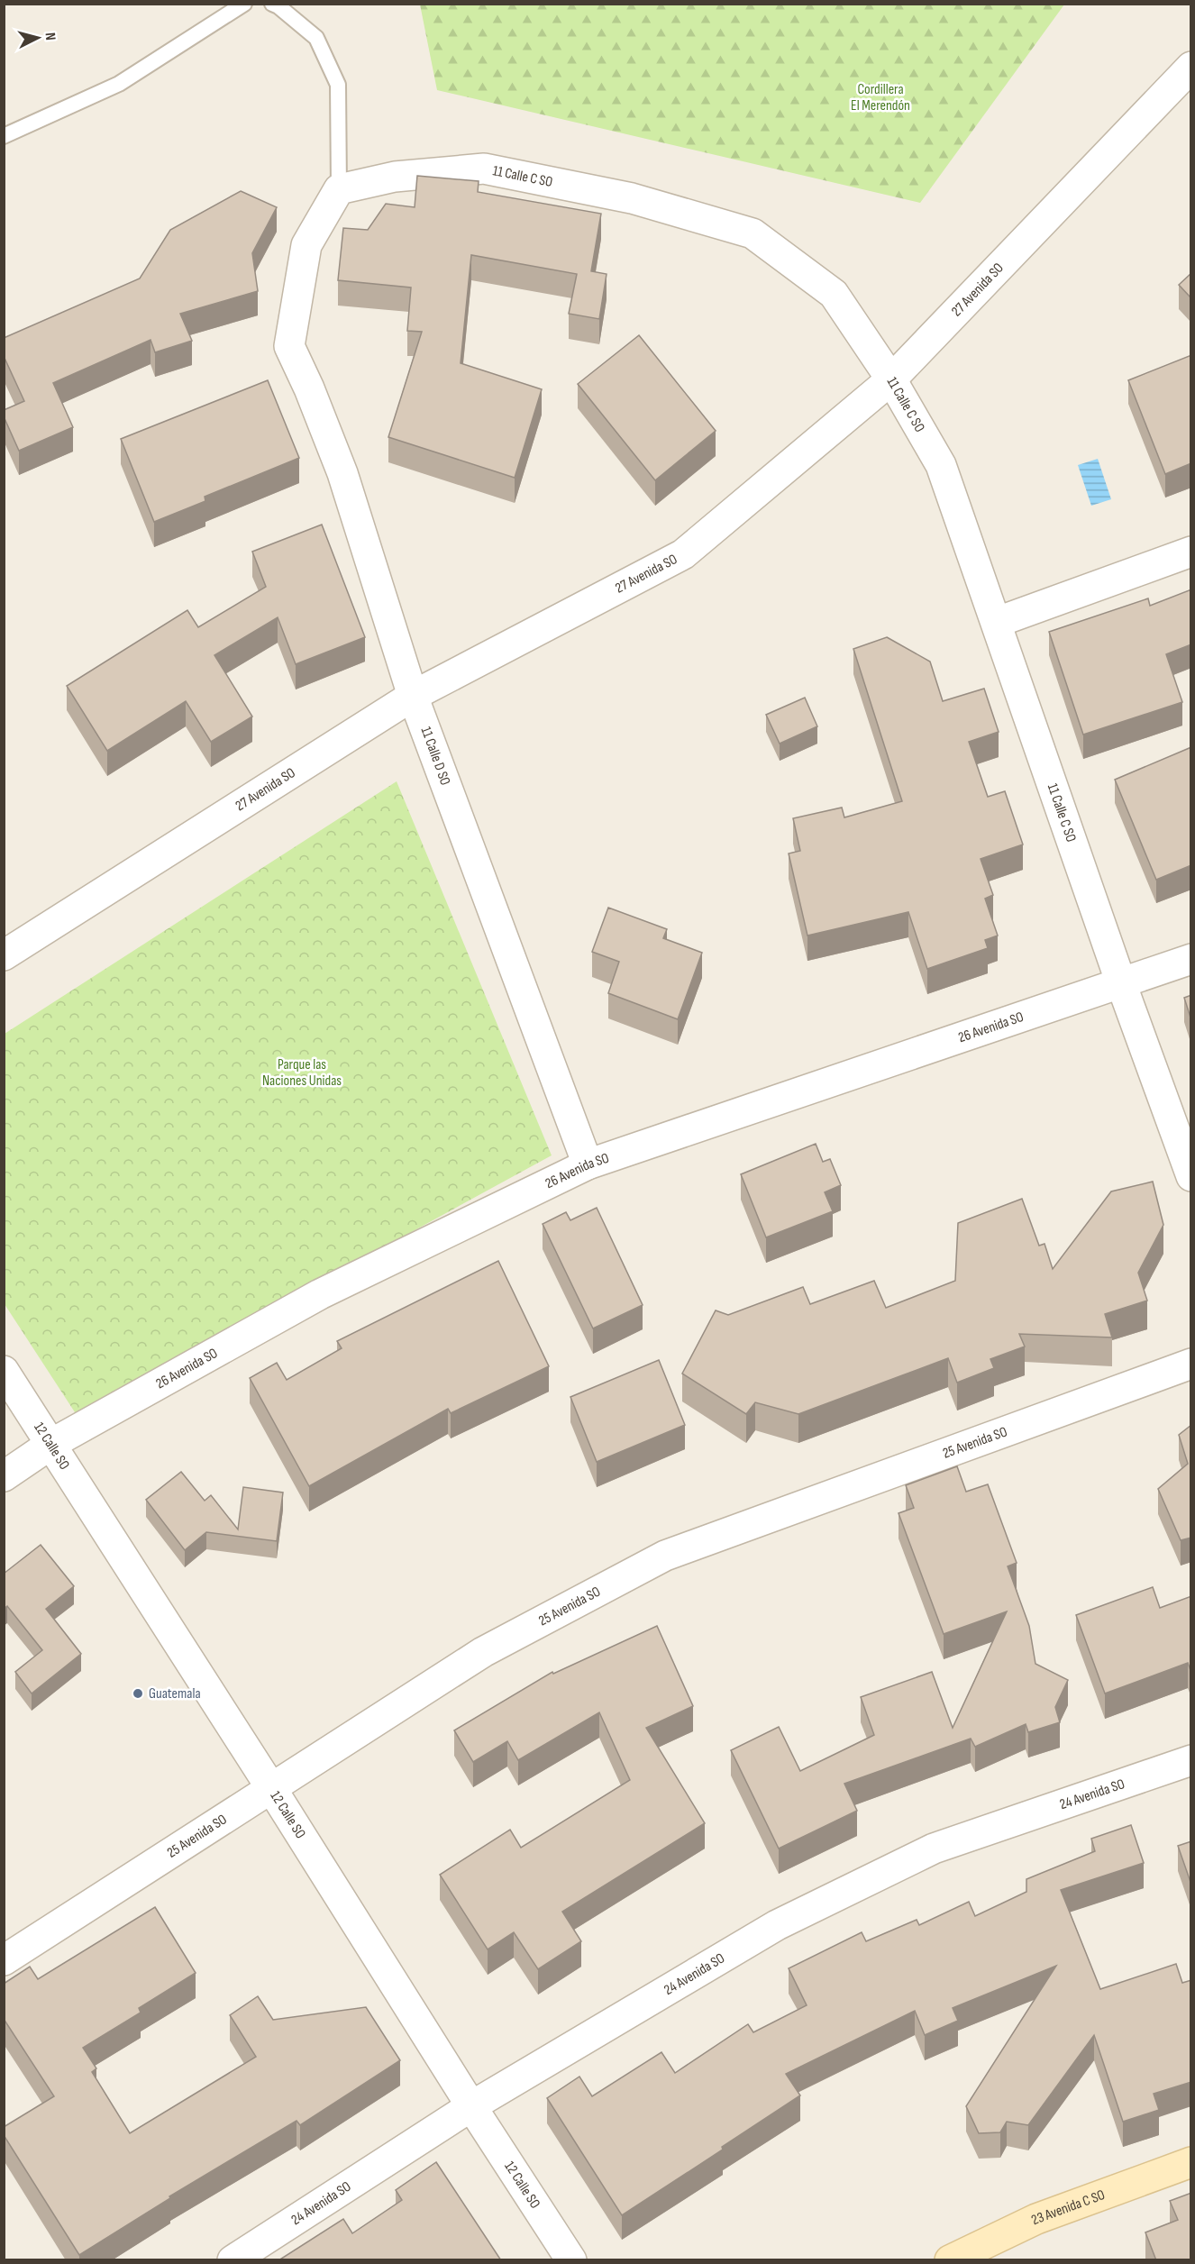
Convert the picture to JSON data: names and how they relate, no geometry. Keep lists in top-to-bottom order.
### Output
{
  "streets": {
    "street": [
      "11 Calle C SO",
      "27 Avenida SO",
      "11 Calle D SO",
      "26 Avenida SO",
      "25 Avenida SO",
      "12 Calle SO",
      "24 Avenida SO",
      "23 Avenida C SO"
    ]
  },
  "crossings": [
    ["11 Calle C SO", "27 Avenida SO"],
    ["11 Calle C SO", "11 Calle D SO"],
    ["11 Calle C SO", "26 Avenida SO"],
    ["27 Avenida SO", "11 Calle D SO"],
    ["11 Calle D SO", "26 Avenida SO"],
    ["26 Avenida SO", "12 Calle SO"],
    ["25 Avenida SO", "12 Calle SO"],
    ["12 Calle SO", "24 Avenida SO"]
  ],
  "parks": ["Cordillera El Merendón", "Parque las Naciones Unidas"],
  "places": ["Guatemala"],
  "north": "right"
}
